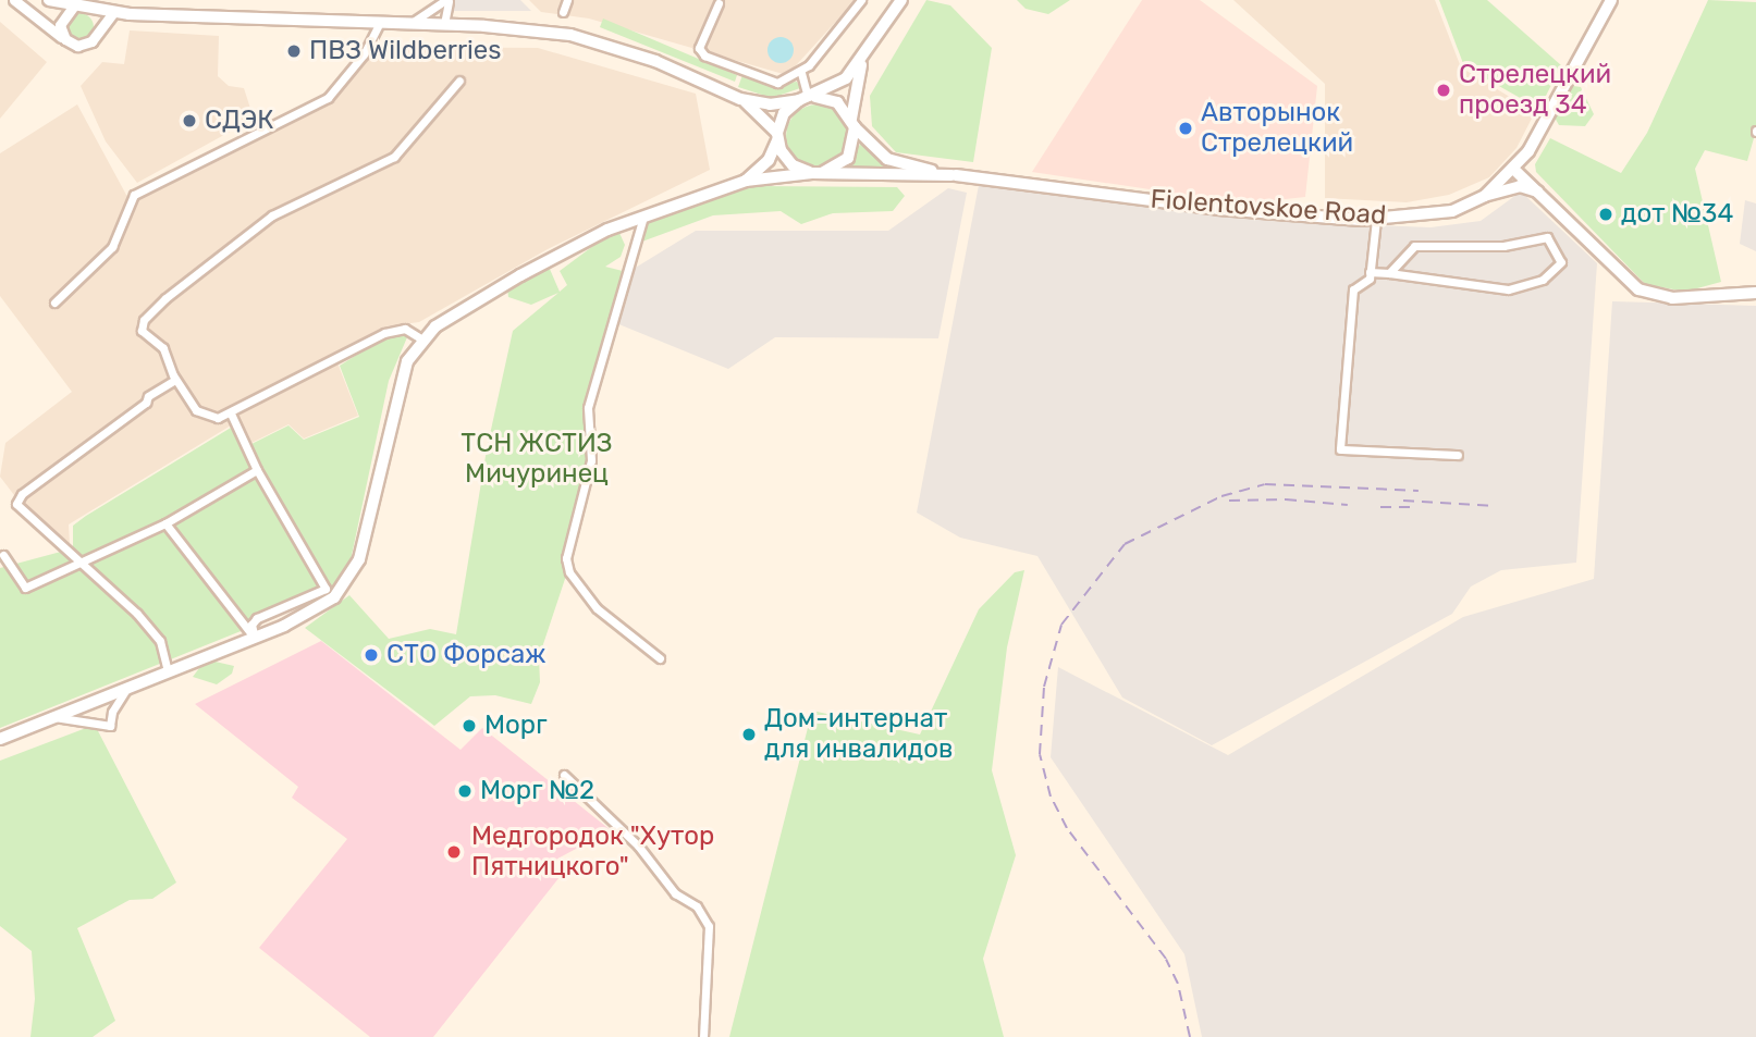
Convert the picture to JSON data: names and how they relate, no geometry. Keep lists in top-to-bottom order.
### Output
{
  "streets": {
    "main road": ["Fiolentovskoe Road"]
  },
  "parks": ["ТСН ЖСТИЗ Мичуринец"],
  "places": [
    "ПВЗ Wildberries",
    "Стрелецкий проезд 34",
    "СДЭК",
    "Авторынок Стрелецкий",
    "дот №34",
    "СТО Форсаж",
    "Морг",
    "Дом-интернат для инвалидов",
    "Морг №2",
    "Медгородок \"Хутор Пятницкого\""
  ]
}
